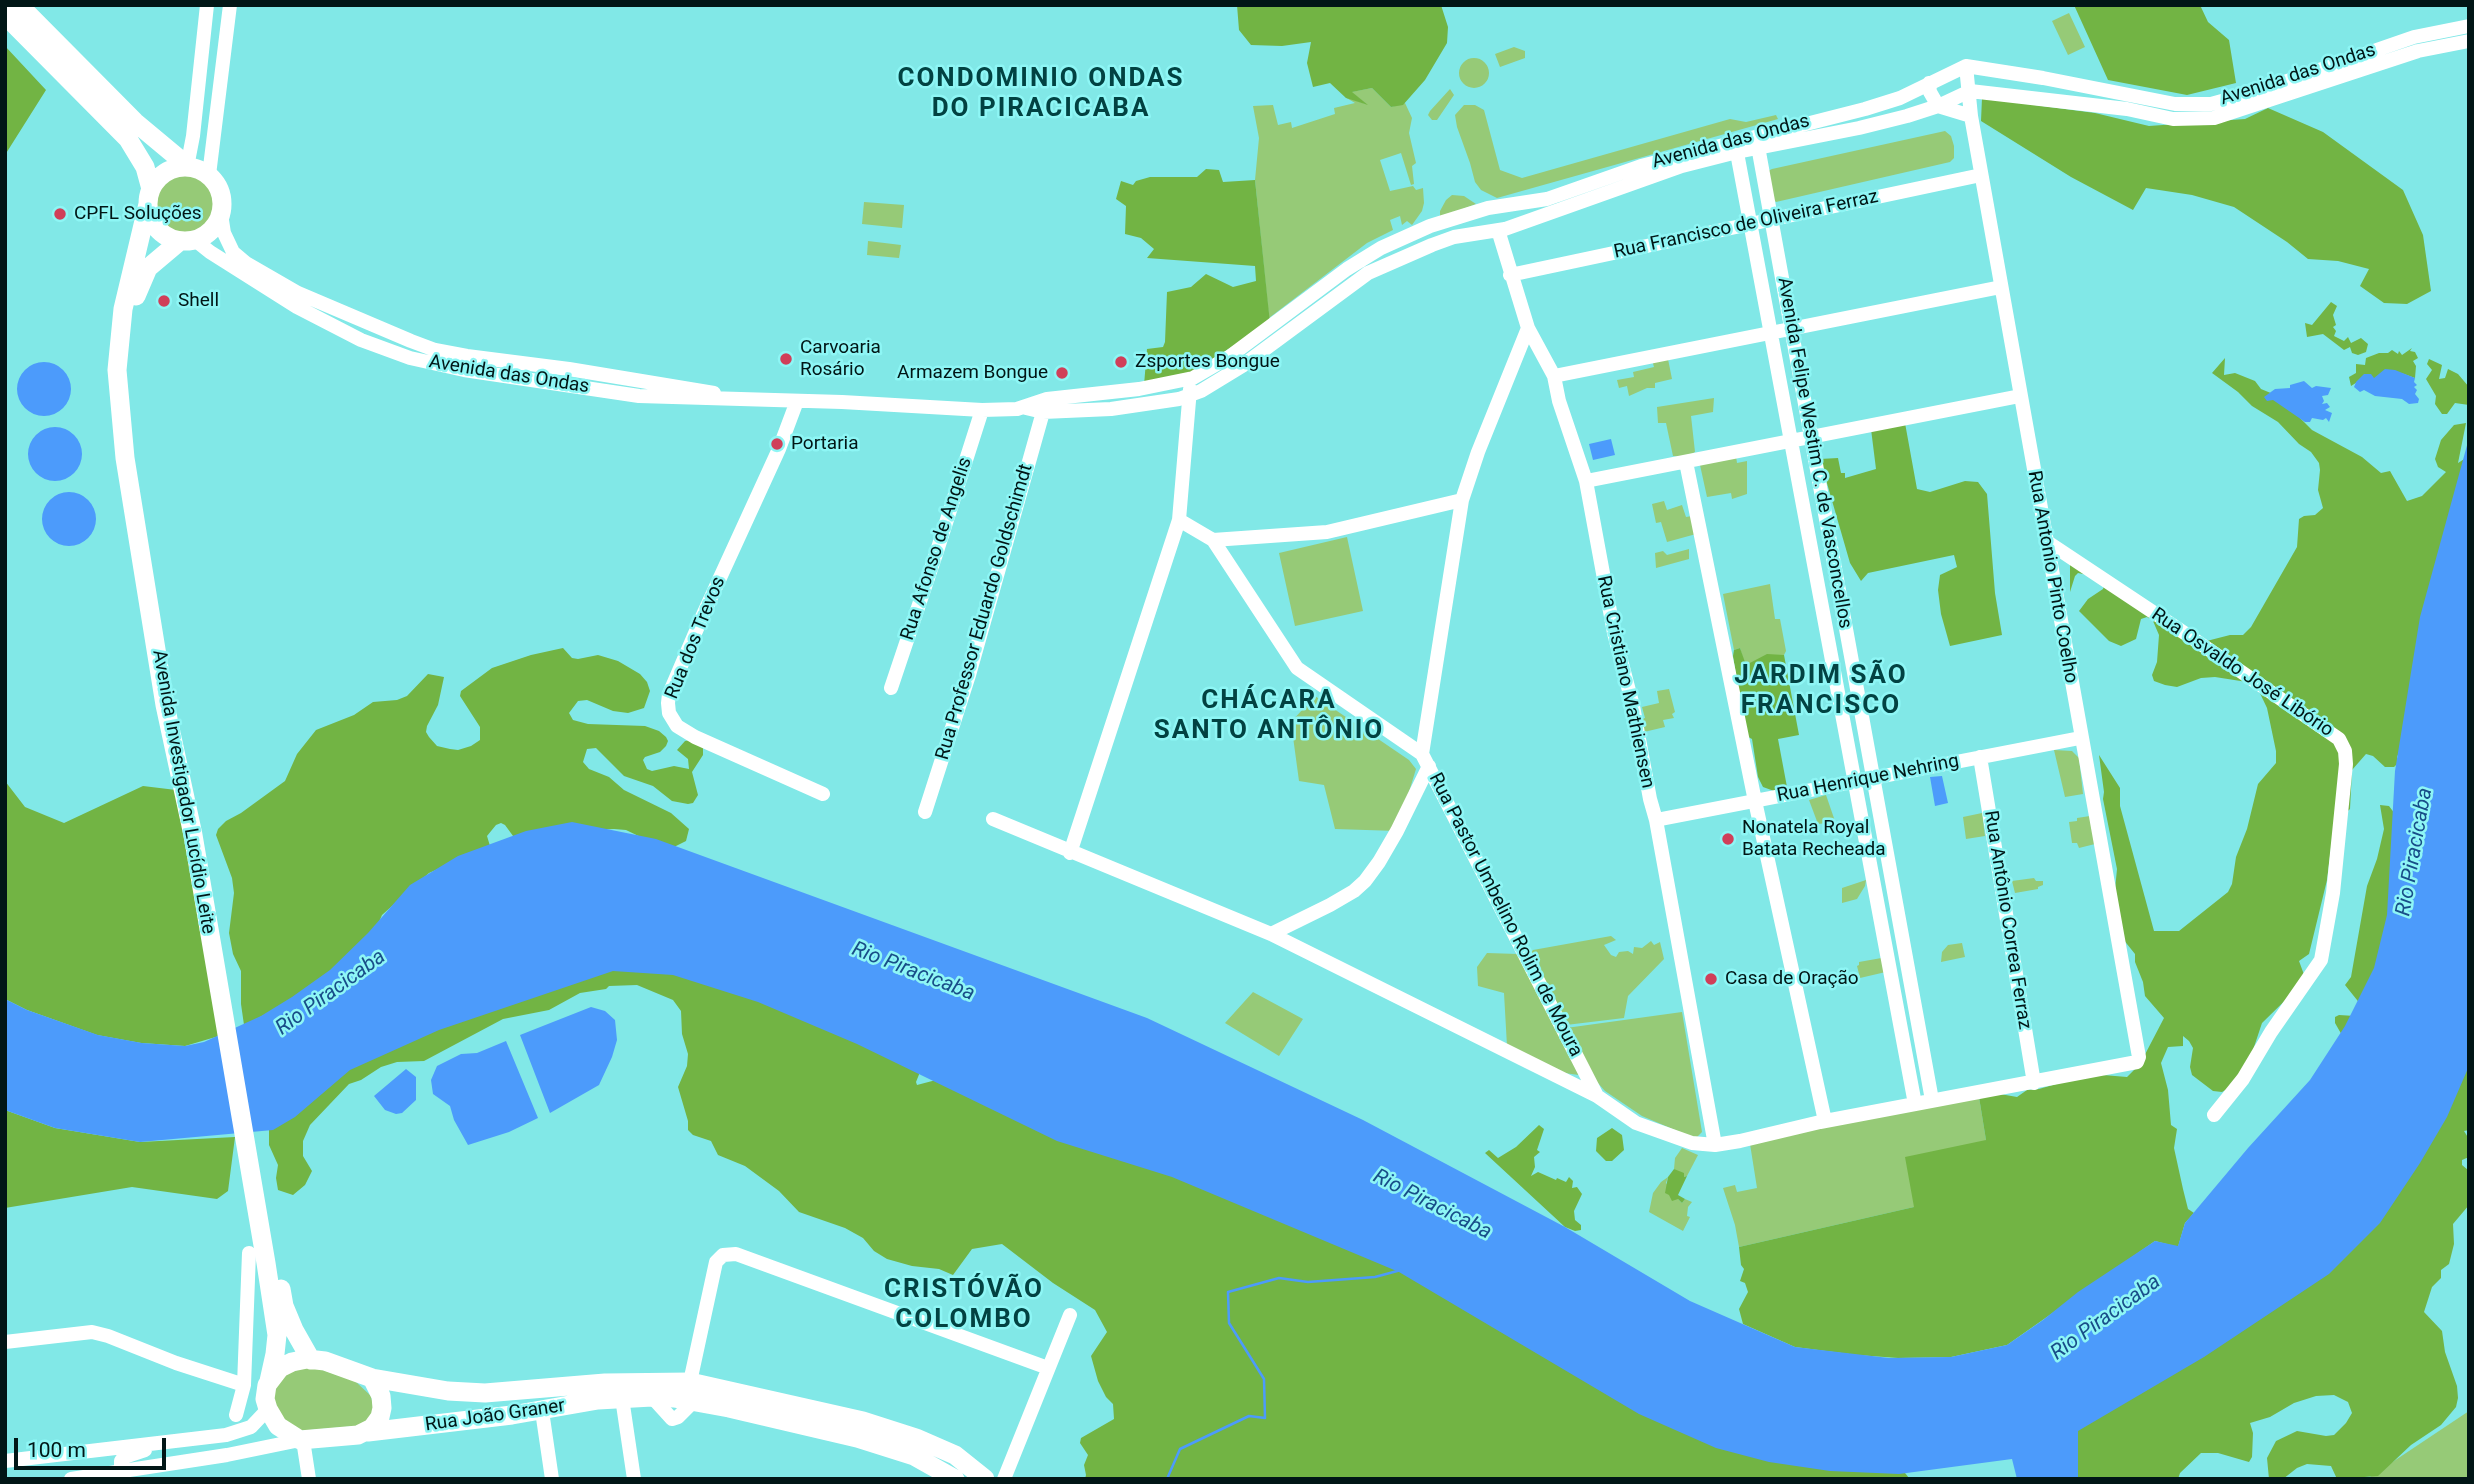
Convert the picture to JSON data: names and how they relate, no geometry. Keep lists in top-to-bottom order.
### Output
{
  "streets": {
    "main road": ["Avenida Investigador Lucídio Leite", "Rua João Graner"],
    "street": [
      "Avenida das Ondas",
      "Rua Francisco de Oliveira Ferraz",
      "Avenida Felipe Westim C. de Vasconcellos",
      "Rua Afonso de Angelis",
      "Rua Antonio Pinto Coelho",
      "Rua Professor Eduardo Goldschimdt",
      "Rua dos Trevos",
      "Rua Osvaldo José Libório",
      "Rua Cristiano Mathiensen",
      "Rua Henrique Nehring",
      "Rua Pastor Umbelino Rolim de Moura",
      "Rua Antônio Correa Ferraz"
    ]
  },
  "crossings": [
    ["Avenida das Ondas", "Avenida Felipe Westim C. de Vasconcellos"],
    ["Avenida das Ondas", "Rua Afonso de Angelis"],
    ["Avenida das Ondas", "Rua Antonio Pinto Coelho"],
    ["Avenida das Ondas", "Rua Professor Eduardo Goldschimdt"],
    ["Avenida das Ondas", "Rua dos Trevos"],
    ["Avenida das Ondas", "Rua Cristiano Mathiensen"],
    ["Avenida das Ondas", "Avenida Investigador Lucídio Leite"],
    ["Rua Francisco de Oliveira Ferraz", "Avenida Felipe Westim C. de Vasconcellos"],
    ["Rua Francisco de Oliveira Ferraz", "Rua Antonio Pinto Coelho"],
    ["Rua Francisco de Oliveira Ferraz", "Rua Cristiano Mathiensen"],
    ["Avenida Felipe Westim C. de Vasconcellos", "Rua Henrique Nehring"],
    ["Rua Antonio Pinto Coelho", "Rua Osvaldo José Libório"],
    ["Rua Antonio Pinto Coelho", "Rua Henrique Nehring"],
    ["Rua Antonio Pinto Coelho", "Rua Antônio Correa Ferraz"],
    ["Rua Cristiano Mathiensen", "Rua Henrique Nehring"],
    ["Rua Cristiano Mathiensen", "Rua Pastor Umbelino Rolim de Moura"],
    ["Rua Henrique Nehring", "Rua Antônio Correa Ferraz"],
    ["Avenida Investigador Lucídio Leite", "Rua João Graner"]
  ],
  "districts": [
    "CONDOMINIO ONDAS DO PIRACICABA",
    "JARDIM SÃO FRANCISCO",
    "CHÁCARA SANTO ANTÔNIO",
    "CRISTÓVÃO COLOMBO"
  ],
  "water": ["Rio Piracicaba"],
  "places": [
    "CPFL Soluções",
    "Shell",
    "Carvoaria Rosário",
    "Zsportes Bongue",
    "Armazem Bongue",
    "Portaria",
    "Nonatela Royal Batata Recheada",
    "Casa de Oração"
  ],
  "scale_bar": "100 m"
}
